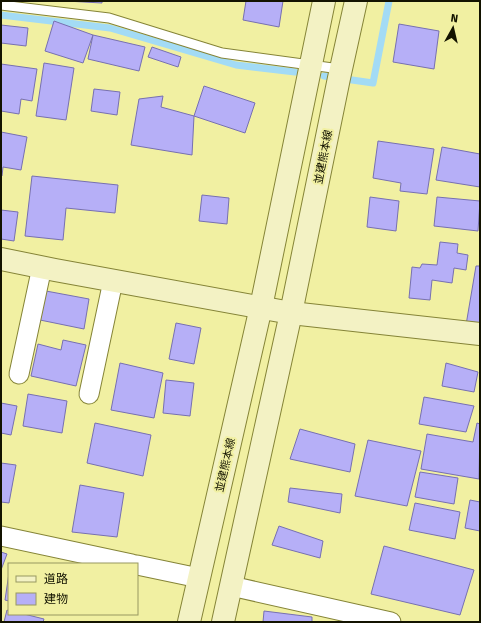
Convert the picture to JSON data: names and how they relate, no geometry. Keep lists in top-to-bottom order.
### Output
{
  "streets": {
    "main road": ["並建熊本線"]
  },
  "legend": ["道路", "建物"],
  "north": "top"
}
